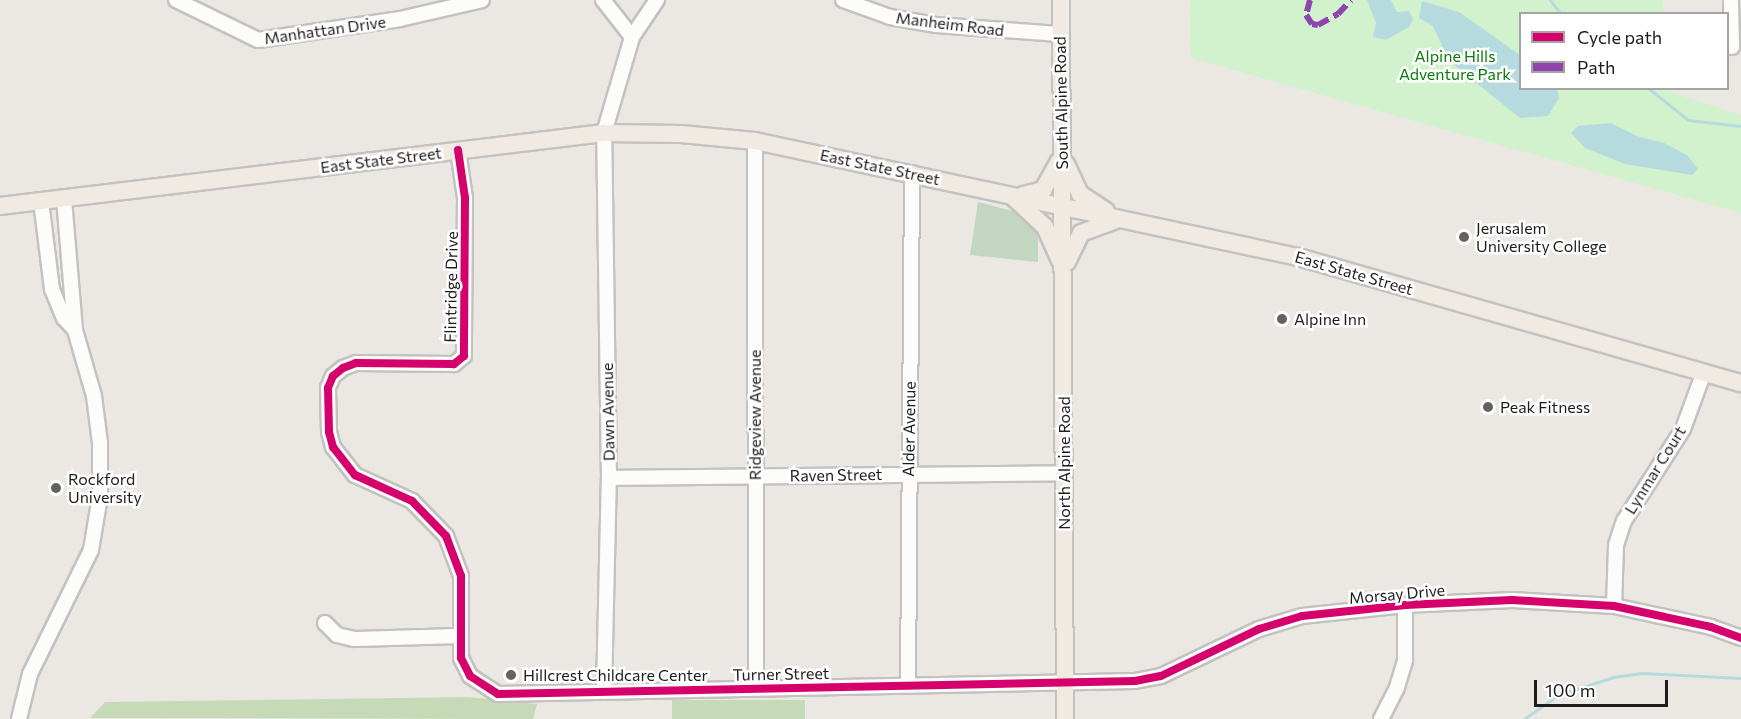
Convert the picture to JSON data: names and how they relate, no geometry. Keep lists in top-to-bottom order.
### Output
{
  "streets": {
    "main road": ["South Alpine Road", "East State Street", "North Alpine Road"],
    "street": [
      "Manheim Road",
      "Manhattan Drive",
      "Flintridge Drive",
      "Dawn Avenue",
      "Ridgeview Avenue",
      "Alder Avenue",
      "Lynmar Court",
      "Raven Street",
      "Morsay Drive",
      "Turner Street"
    ]
  },
  "crossings": [
    ["Manheim Road", "South Alpine Road"],
    ["South Alpine Road", "East State Street"],
    ["South Alpine Road", "North Alpine Road"],
    ["East State Street", "Flintridge Drive"],
    ["East State Street", "Dawn Avenue"],
    ["East State Street", "Ridgeview Avenue"],
    ["East State Street", "Alder Avenue"],
    ["East State Street", "North Alpine Road"],
    ["East State Street", "Lynmar Court"],
    ["Flintridge Drive", "Turner Street"],
    ["Dawn Avenue", "Raven Street"],
    ["Dawn Avenue", "Turner Street"],
    ["Ridgeview Avenue", "Raven Street"],
    ["Ridgeview Avenue", "Turner Street"],
    ["Alder Avenue", "Raven Street"],
    ["Alder Avenue", "Turner Street"],
    ["North Alpine Road", "Raven Street"],
    ["North Alpine Road", "Morsay Drive"],
    ["North Alpine Road", "Turner Street"],
    ["Lynmar Court", "Morsay Drive"],
    ["Morsay Drive", "Turner Street"]
  ],
  "parks": ["Alpine Hills Adventure Park"],
  "places": [
    "Jerusalem University College",
    "Alpine Inn",
    "Peak Fitness",
    "Rockford University",
    "Hillcrest Childcare Center"
  ],
  "legend": ["Cycle path", "Path"],
  "scale_bar": "100 m"
}
